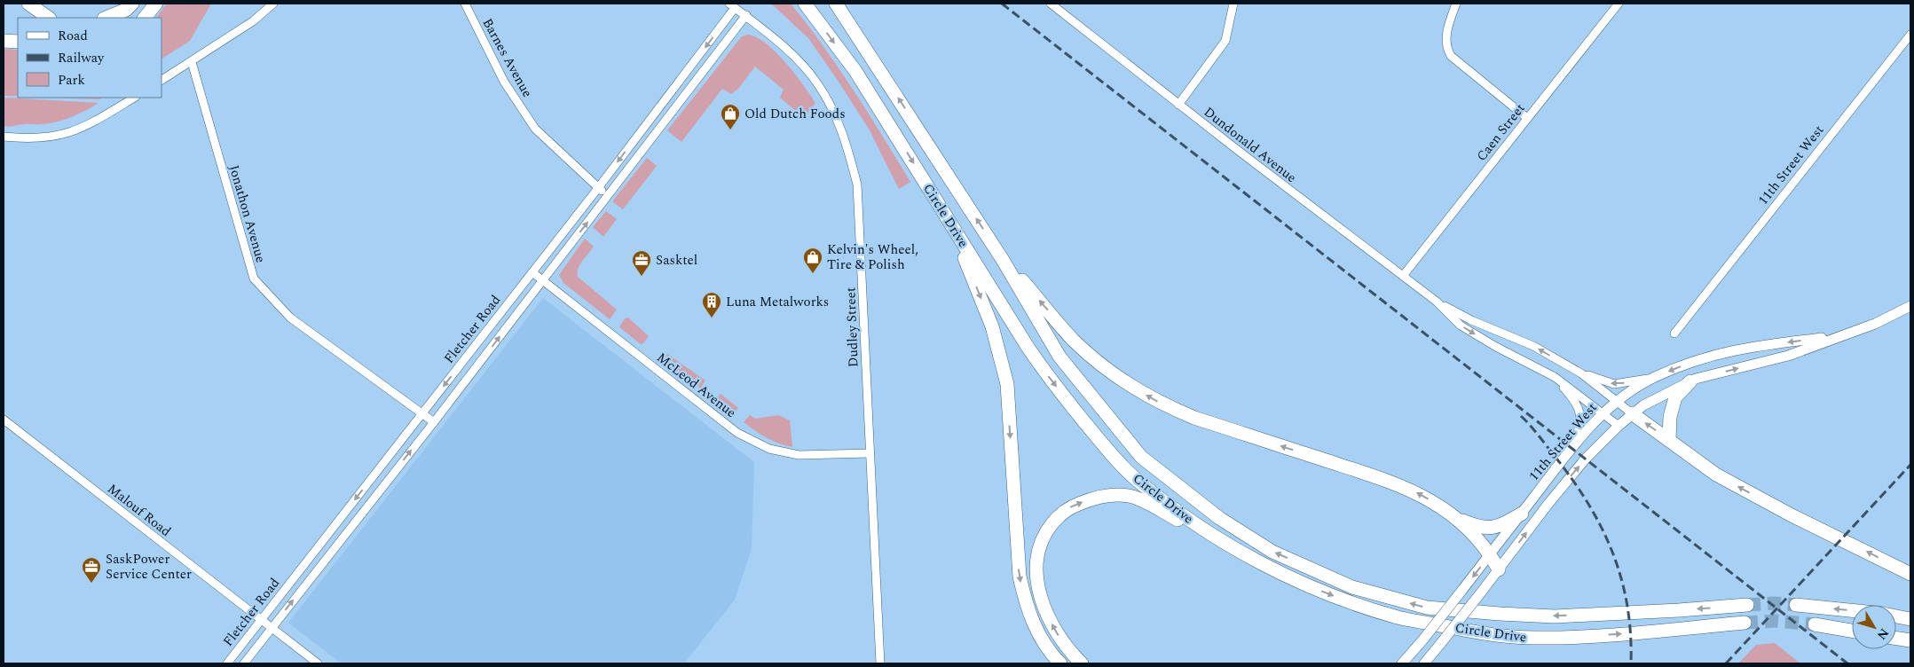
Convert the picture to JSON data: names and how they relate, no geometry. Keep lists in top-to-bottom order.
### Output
{
  "streets": {
    "highway": ["Circle Drive"],
    "main road": ["11th Street West"],
    "street": [
      "Barnes Avenue",
      "Caen Street",
      "Dundonald Avenue",
      "Jonathon Avenue",
      "Dudley Street",
      "Fletcher Road",
      "McLeod Avenue",
      "Malouf Road"
    ]
  },
  "crossings": [
    ["Barnes Avenue", "Fletcher Road"],
    ["Caen Street", "Dundonald Avenue"],
    ["Dundonald Avenue", "11th Street West"],
    ["Jonathon Avenue", "Fletcher Road"],
    ["Dudley Street", "Fletcher Road"],
    ["Dudley Street", "McLeod Avenue"],
    ["Fletcher Road", "McLeod Avenue"],
    ["Fletcher Road", "Malouf Road"]
  ],
  "places": {
    "shop": ["Old Dutch Foods", "Kelvin's Wheel, Tire & Polish"],
    "office": ["Sasktel", "SaskPower Service Center"],
    "building": ["Luna Metalworks"]
  },
  "legend": ["Road", "Railway", "Park"],
  "north": "bottom right"
}
